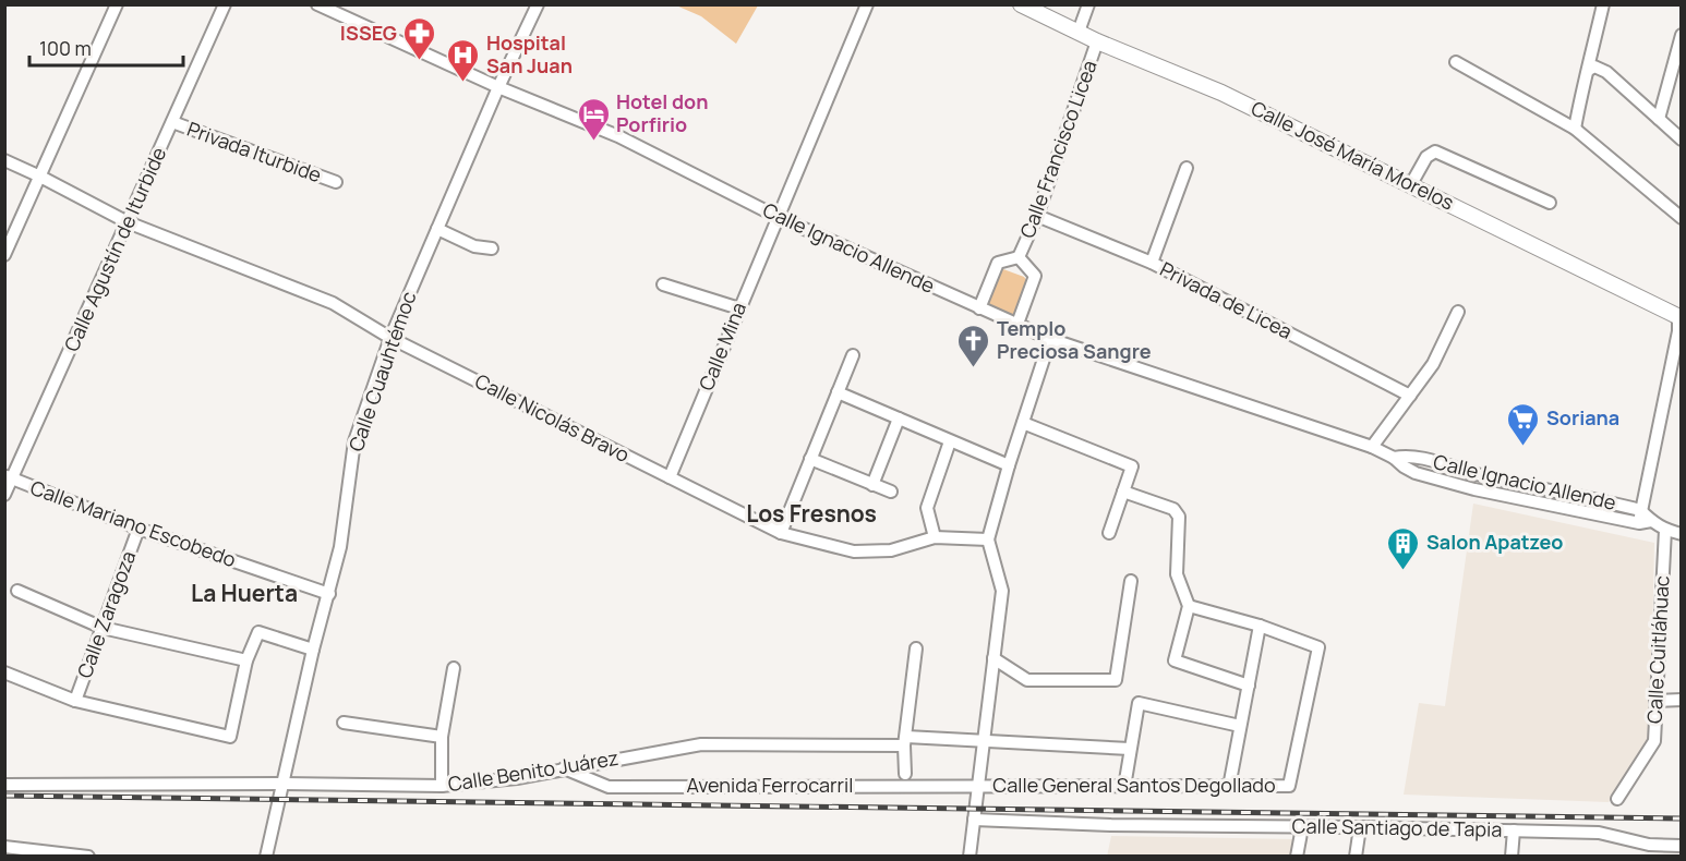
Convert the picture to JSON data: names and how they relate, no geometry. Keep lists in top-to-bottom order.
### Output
{
  "streets": {
    "street": [
      "Calle Francisco Licea",
      "Privada Iturbide",
      "Calle José María Morelos",
      "Calle Ignacio Allende",
      "Calle Agustín de Iturbide",
      "Privada de Licea",
      "Calle Mina",
      "Calle Cuauhtémoc",
      "Calle Nicolás Bravo",
      "Calle Mariano Escobedo",
      "Calle Zaragoza",
      "Calle Cuitláhuac",
      "Calle Benito Juárez",
      "Avenida Ferrocarril",
      "Calle General Santos Degollado",
      "Calle Santiago de Tapia"
    ]
  },
  "crossings": [
    ["Calle Francisco Licea", "Calle José María Morelos"],
    ["Calle Francisco Licea", "Calle Ignacio Allende"],
    ["Calle Francisco Licea", "Privada de Licea"],
    ["Privada Iturbide", "Calle Agustín de Iturbide"],
    ["Calle Ignacio Allende", "Calle Mina"],
    ["Calle Ignacio Allende", "Calle Cuauhtémoc"],
    ["Calle Ignacio Allende", "Calle Cuitláhuac"],
    ["Calle Agustín de Iturbide", "Calle Nicolás Bravo"],
    ["Calle Agustín de Iturbide", "Calle Mariano Escobedo"],
    ["Calle Mina", "Calle Nicolás Bravo"],
    ["Calle Cuauhtémoc", "Calle Nicolás Bravo"],
    ["Calle Cuauhtémoc", "Calle Mariano Escobedo"],
    ["Calle Cuauhtémoc", "Calle Benito Juárez"],
    ["Calle Mariano Escobedo", "Calle Zaragoza"],
    ["Calle Benito Juárez", "Avenida Ferrocarril"],
    ["Avenida Ferrocarril", "Calle General Santos Degollado"]
  ],
  "districts": ["Los Fresnos", "La Huerta"],
  "places": {
    "pharmacy": ["ISSEG"],
    "hospital": ["Hospital San Juan"],
    "hotel": ["Hotel don Porfirio"],
    "church": ["Templo Preciosa Sangre"],
    "supermarket": ["Soriana"],
    "building": ["Salon Apatzeo"]
  },
  "scale_bar": "100 m"
}
